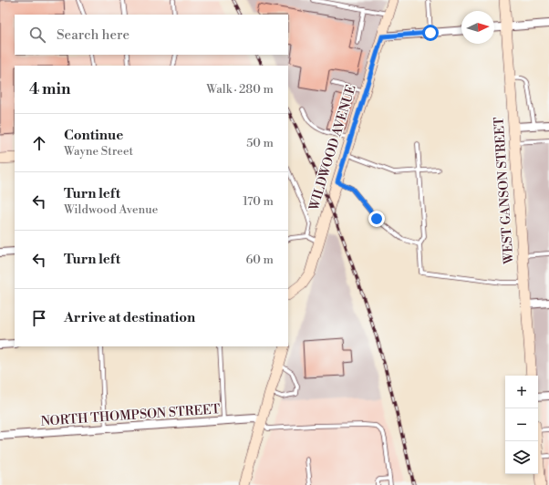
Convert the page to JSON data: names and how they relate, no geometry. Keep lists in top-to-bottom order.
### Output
{
  "streets": {
    "street": ["WILDWOOD AVENUE", "WEST GANSON STREET", "NORTH THOMPSON STREET"]
  },
  "north": "right",
  "page": {
    "search": "Search here",
    "heading": ["4 min", "Walk · 280 m"],
    "list": [
      ["Continue", "Wayne Street", "50 m"],
      ["Turn left", "Wildwood Avenue", "170 m"],
      ["Turn left", "60 m"],
      "Arrive at destination"
    ],
    "map_buttons": ["+", "−"]
  }
}
